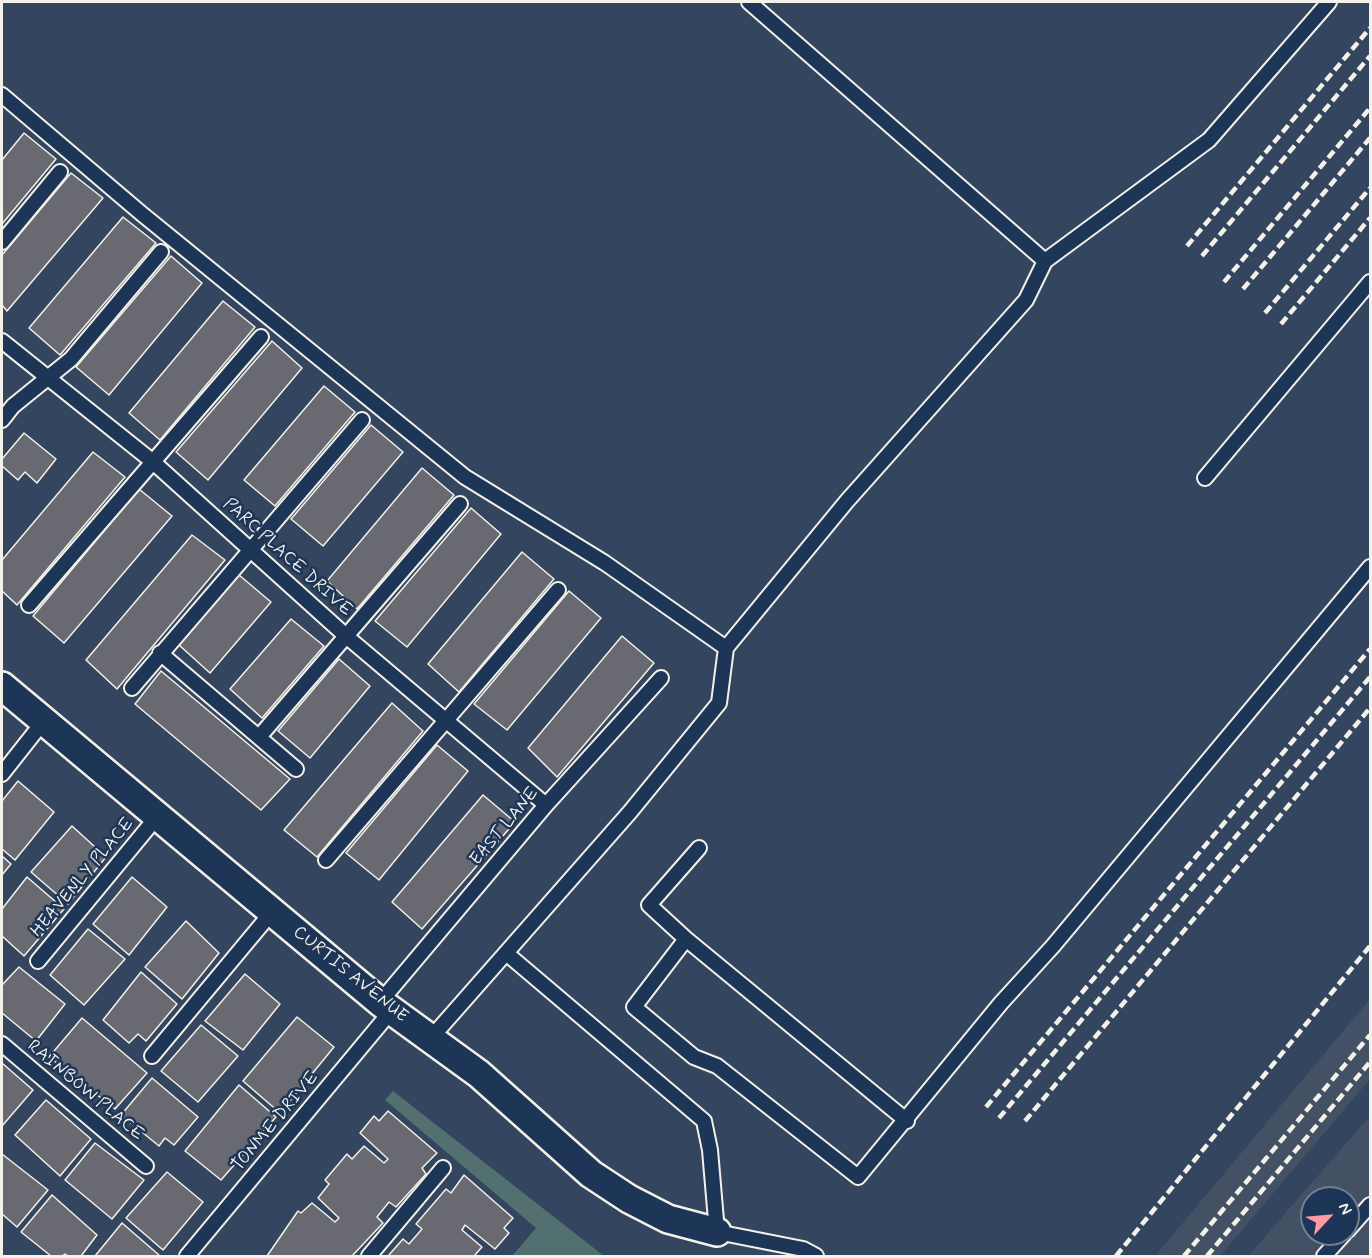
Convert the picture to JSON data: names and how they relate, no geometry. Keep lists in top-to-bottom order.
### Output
{
  "streets": {
    "street": ["CURTIS AVENUE"],
    "lane": [
      "PARC PLACE DRIVE",
      "EAST LANE",
      "HEAVENLY PLACE",
      "RAINBOW PLACE",
      "TONME DRIVE"
    ]
  },
  "crossings": [
    ["PARC PLACE DRIVE", "EAST LANE"],
    ["EAST LANE", "CURTIS AVENUE"],
    ["EAST LANE", "TONME DRIVE"],
    ["HEAVENLY PLACE", "CURTIS AVENUE"],
    ["CURTIS AVENUE", "TONME DRIVE"]
  ],
  "north": "top right"
}
